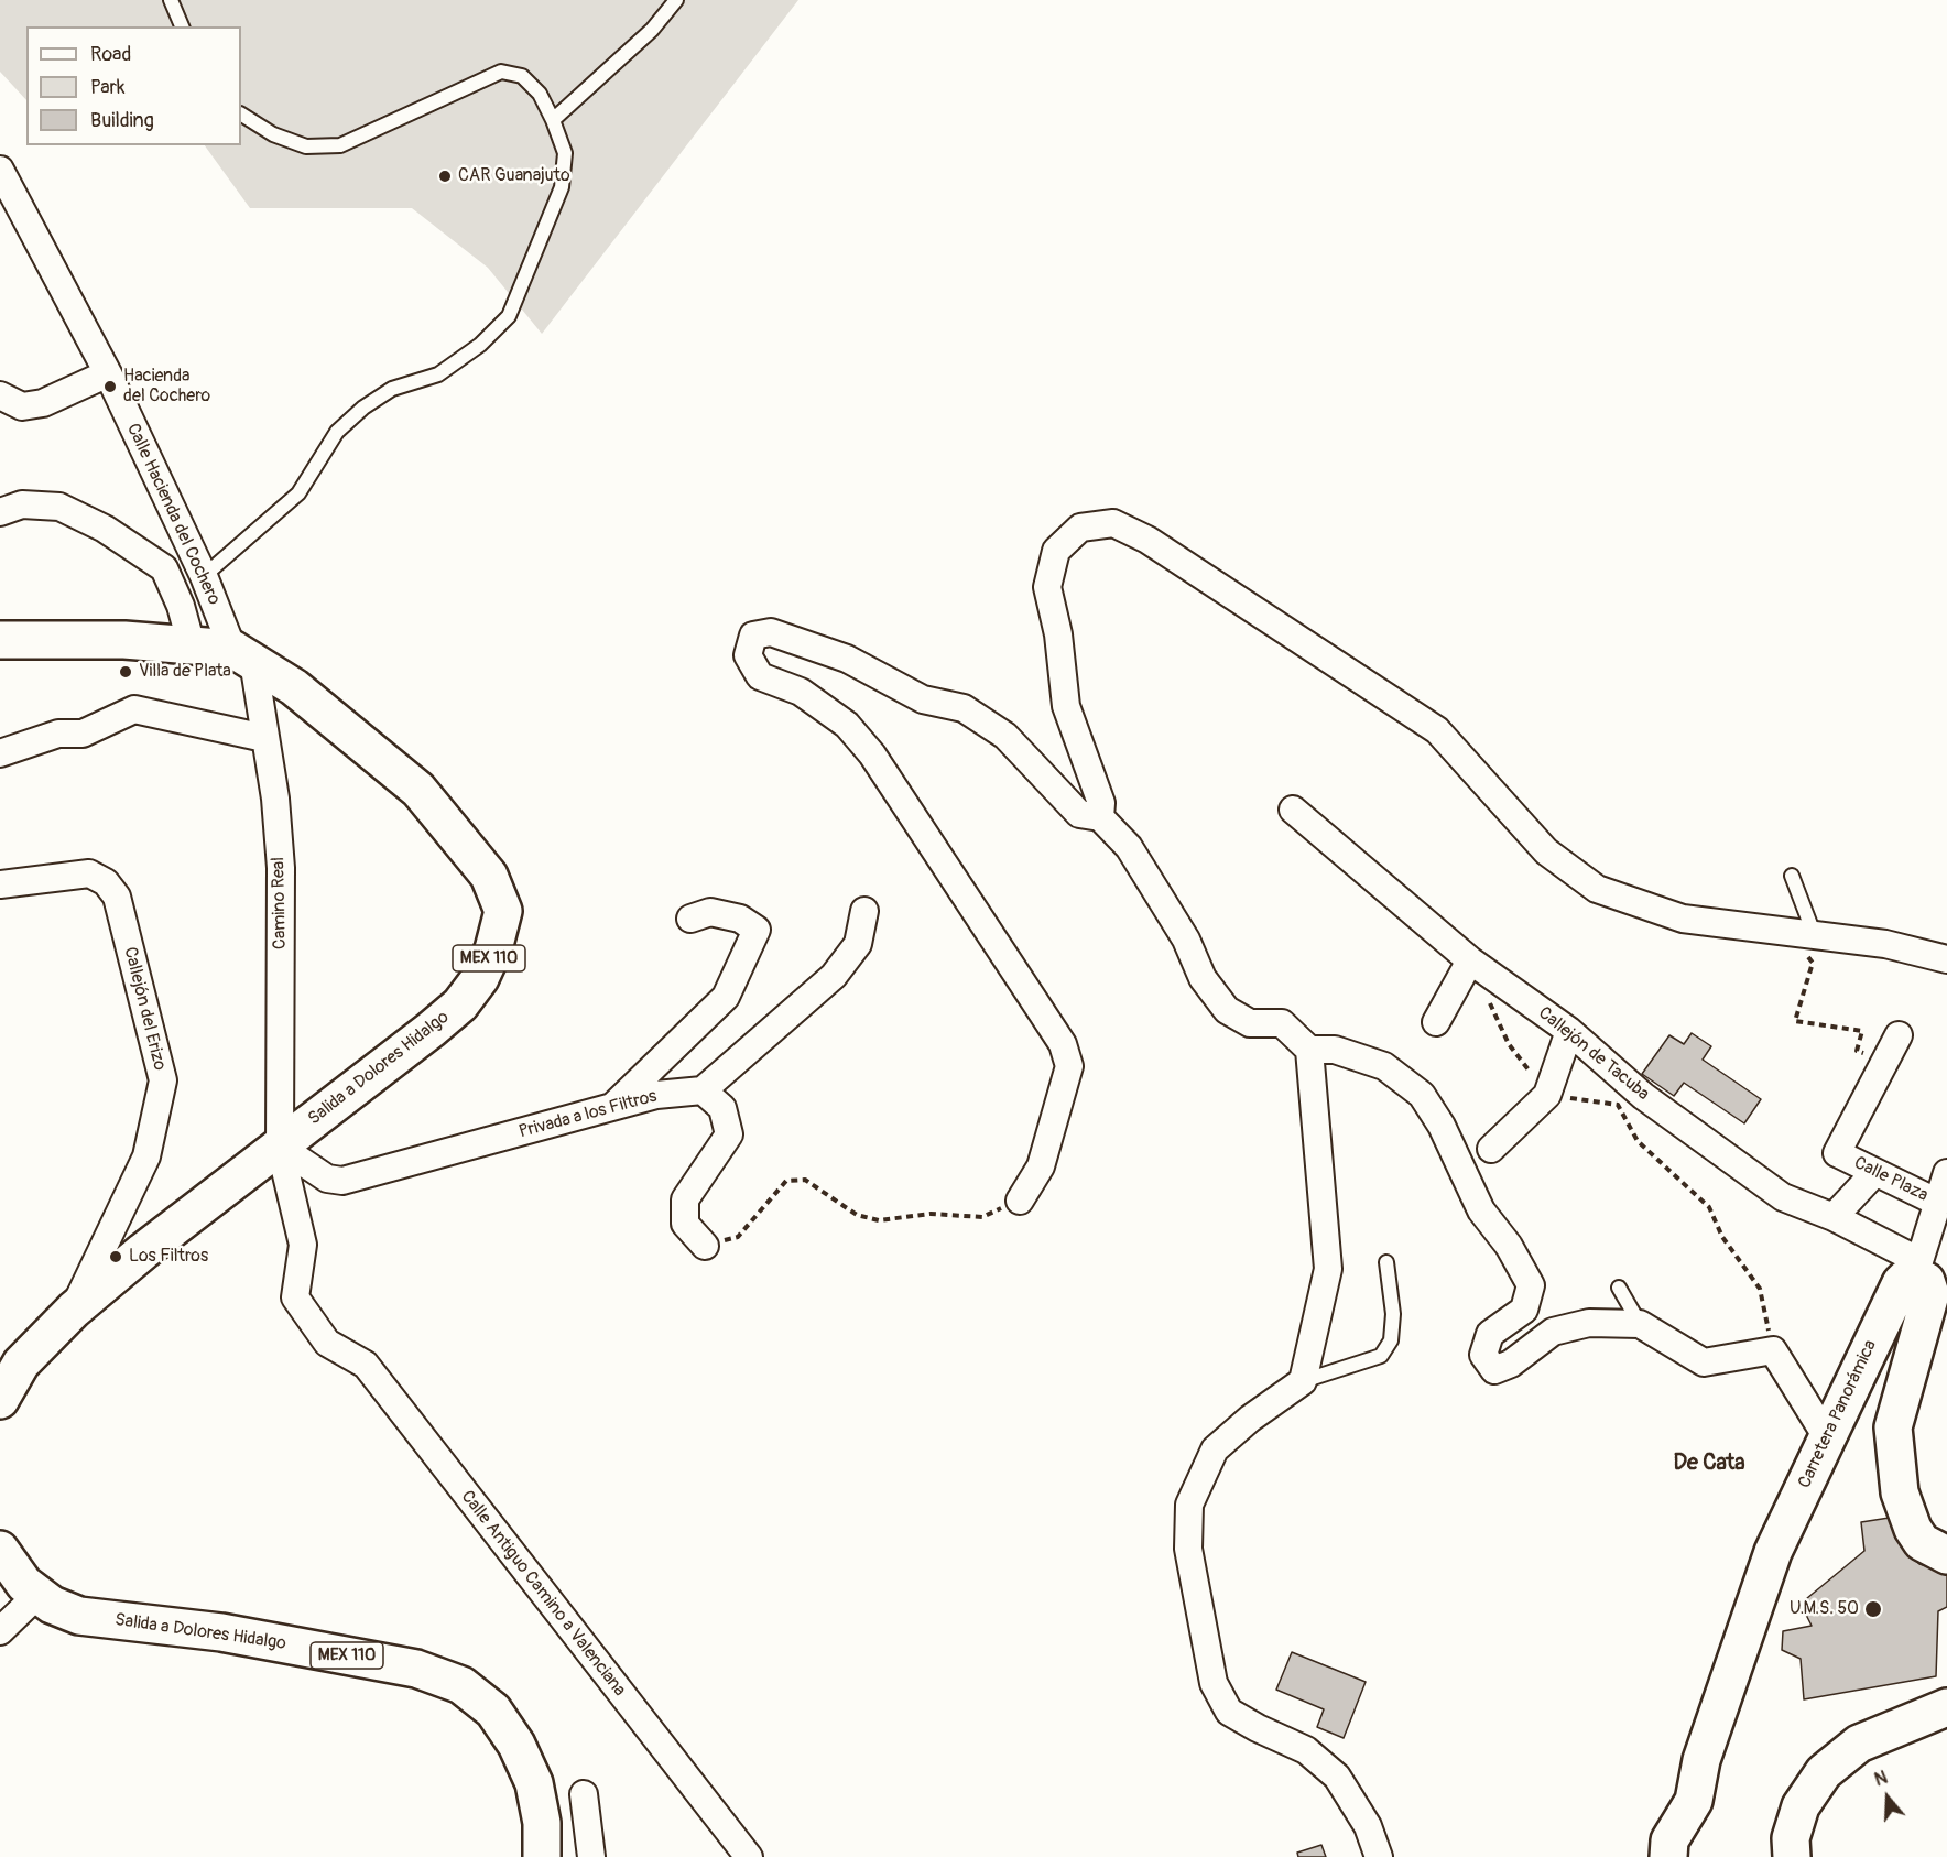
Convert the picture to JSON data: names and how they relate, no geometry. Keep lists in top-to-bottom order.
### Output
{
  "streets": {
    "main road": ["MEX 110", "Salida a Dolores Hidalgo", "Carretera Panorámica"],
    "street": [
      "Calle Hacienda del Cochero",
      "Camino Real",
      "Callejón del Erizo",
      "Callejón de Tacuba",
      "Privada a los Filtros",
      "Calle Plaza",
      "Calle Antiguo Camino a Valenciana"
    ]
  },
  "crossings": [
    ["Calle Hacienda del Cochero", "Camino Real"],
    ["Calle Hacienda del Cochero", "Salida a Dolores Hidalgo"],
    ["Camino Real", "Salida a Dolores Hidalgo"],
    ["Camino Real", "Privada a los Filtros"],
    ["Camino Real", "Calle Antiguo Camino a Valenciana"],
    ["Callejón del Erizo", "Salida a Dolores Hidalgo"],
    ["Callejón de Tacuba", "Carretera Panorámica"],
    ["Salida a Dolores Hidalgo", "Privada a los Filtros"],
    ["Salida a Dolores Hidalgo", "Calle Antiguo Camino a Valenciana"],
    ["Privada a los Filtros", "Calle Antiguo Camino a Valenciana"]
  ],
  "districts": ["De Cata"],
  "places": [
    "CAR Guanajuto",
    "Hacienda del Cochero",
    "Villa de Plata",
    "Los Filtros",
    "U.M.S. 50"
  ],
  "legend": ["Road", "Park", "Building"],
  "north": "top"
}
